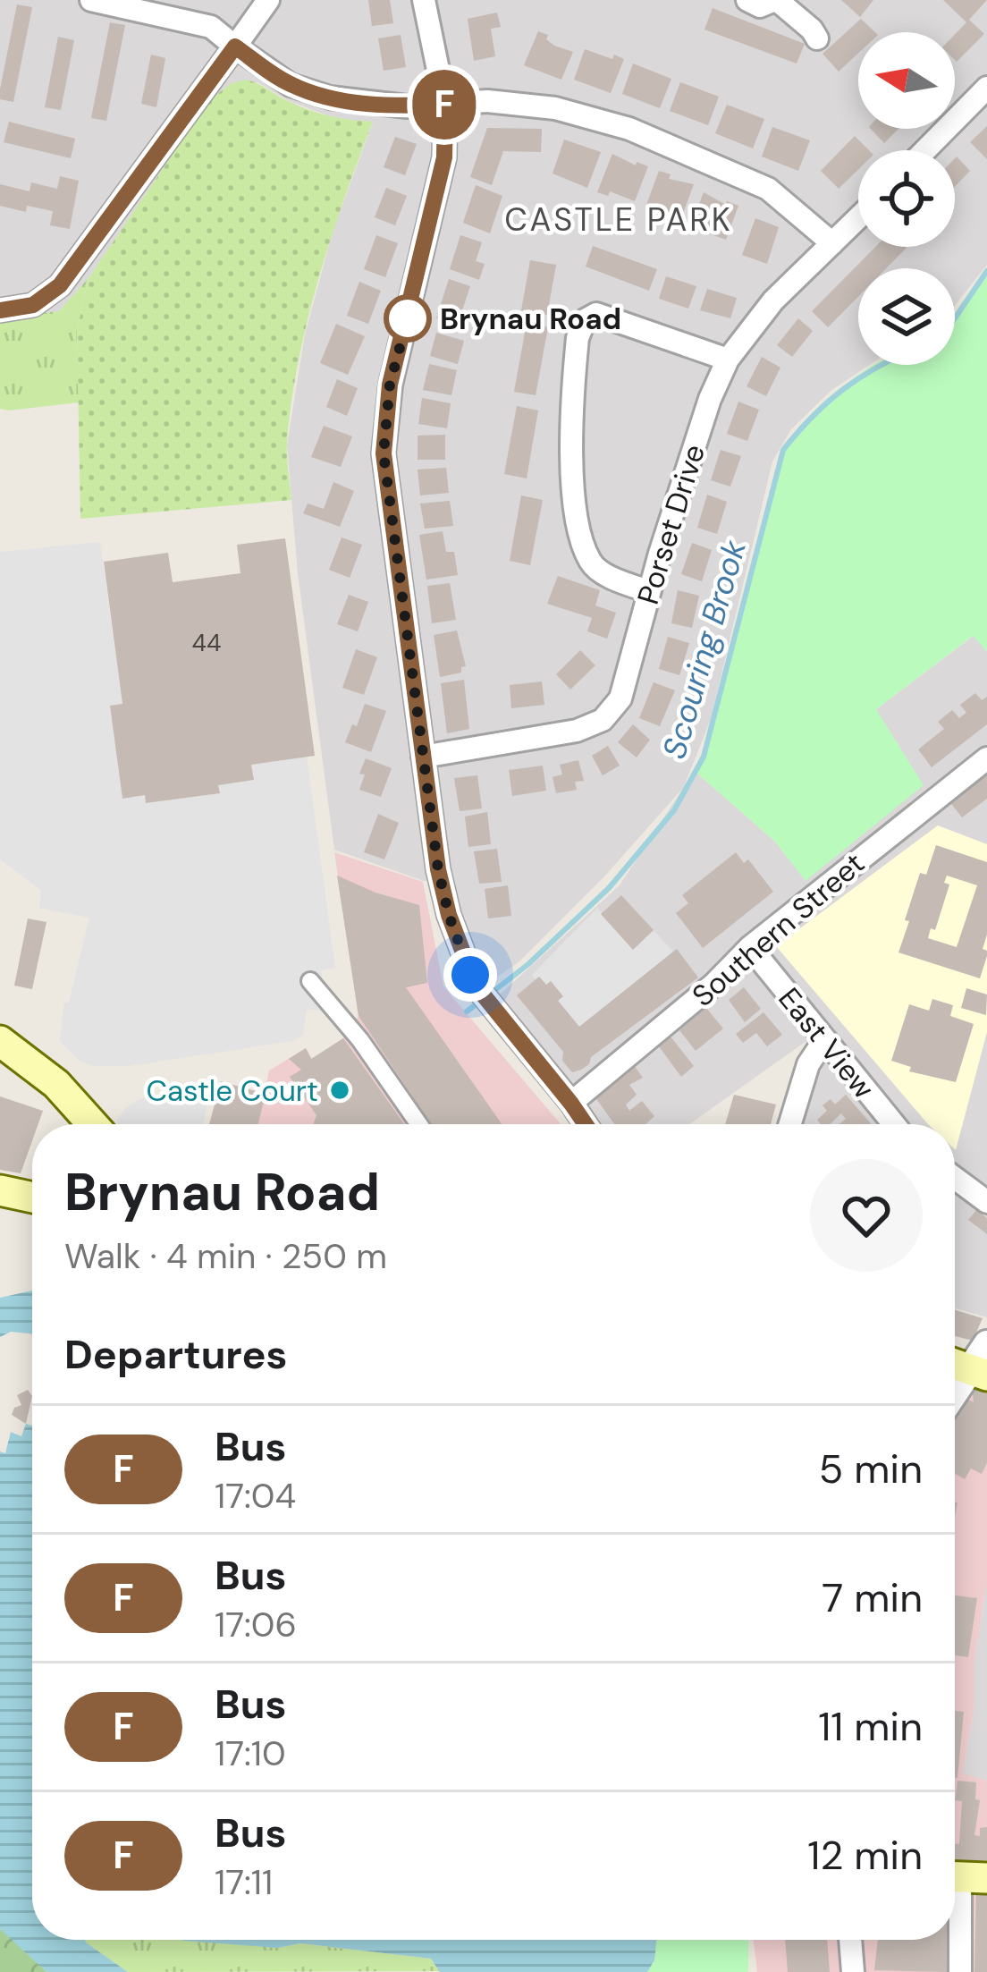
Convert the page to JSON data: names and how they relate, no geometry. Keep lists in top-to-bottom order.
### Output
{
  "streets": {
    "street": ["Porset Drive", "Southern Street", "East View"]
  },
  "crossings": [
    ["Southern Street", "East View"]
  ],
  "districts": ["CASTLE PARK"],
  "water": ["Scouring Brook"],
  "places": ["Brynau Road", "Castle Court"],
  "lines": ["bus line F"],
  "house_numbers": ["44"],
  "north": "left",
  "page": {
    "on_map": "F",
    "heading": [
      ["Brynau Road", "Walk · 4 min · 250 m"],
      "Departures"
    ],
    "list": [
      {
        "mark": "F",
        "name": "Bus",
        "note": "17:04",
        "value": "5 min"
      },
      {
        "mark": "F",
        "name": "Bus",
        "note": "17:06",
        "value": "7 min"
      },
      {
        "mark": "F",
        "name": "Bus",
        "note": "17:10",
        "value": "11 min"
      },
      {
        "mark": "F",
        "name": "Bus",
        "note": "17:11",
        "value": "12 min"
      }
    ]
  }
}
